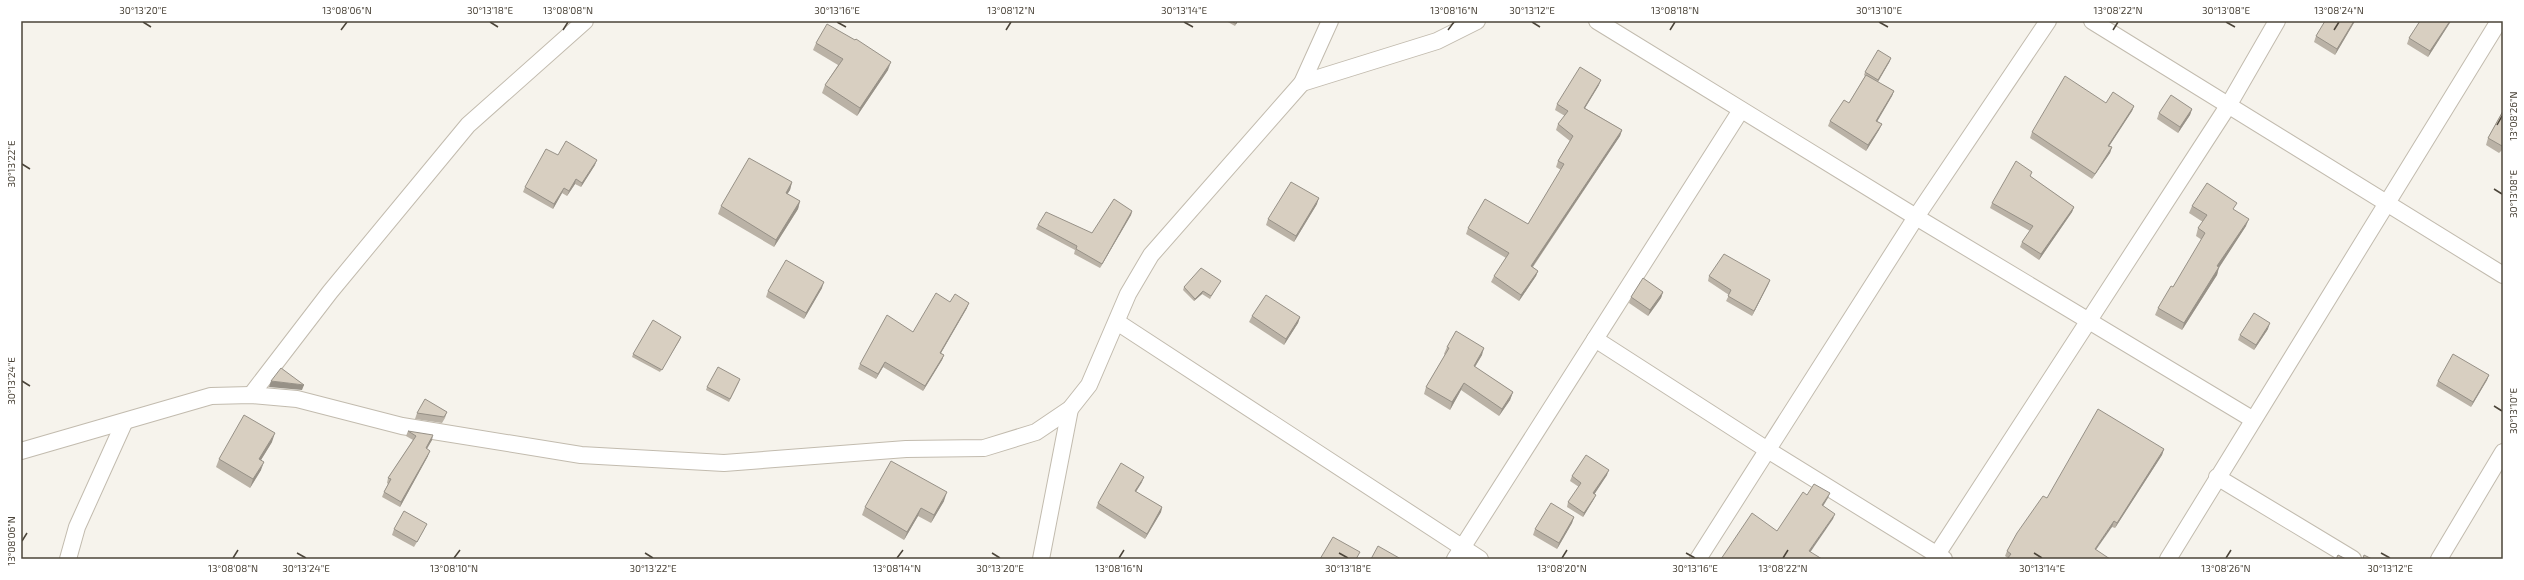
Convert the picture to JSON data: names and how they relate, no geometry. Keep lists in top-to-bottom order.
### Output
{
  "coordinates": [
    "30°13'20\"E",
    "13°08'06\"N",
    "30°13'18\"E",
    "13°08'08\"N",
    "30°13'16\"E",
    "13°08'12\"N",
    "30°13'14\"E",
    "13°08'16\"N",
    "30°13'12\"E",
    "13°08'18\"N",
    "30°13'10\"E",
    "13°08'22\"N",
    "30°13'08\"E",
    "13°08'24\"N",
    "13°08'26\"N",
    "30°13'22\"E",
    "30°13'24\"E",
    "13°08'10\"N",
    "13°08'14\"N",
    "13°08'20\"N"
  ]
}
